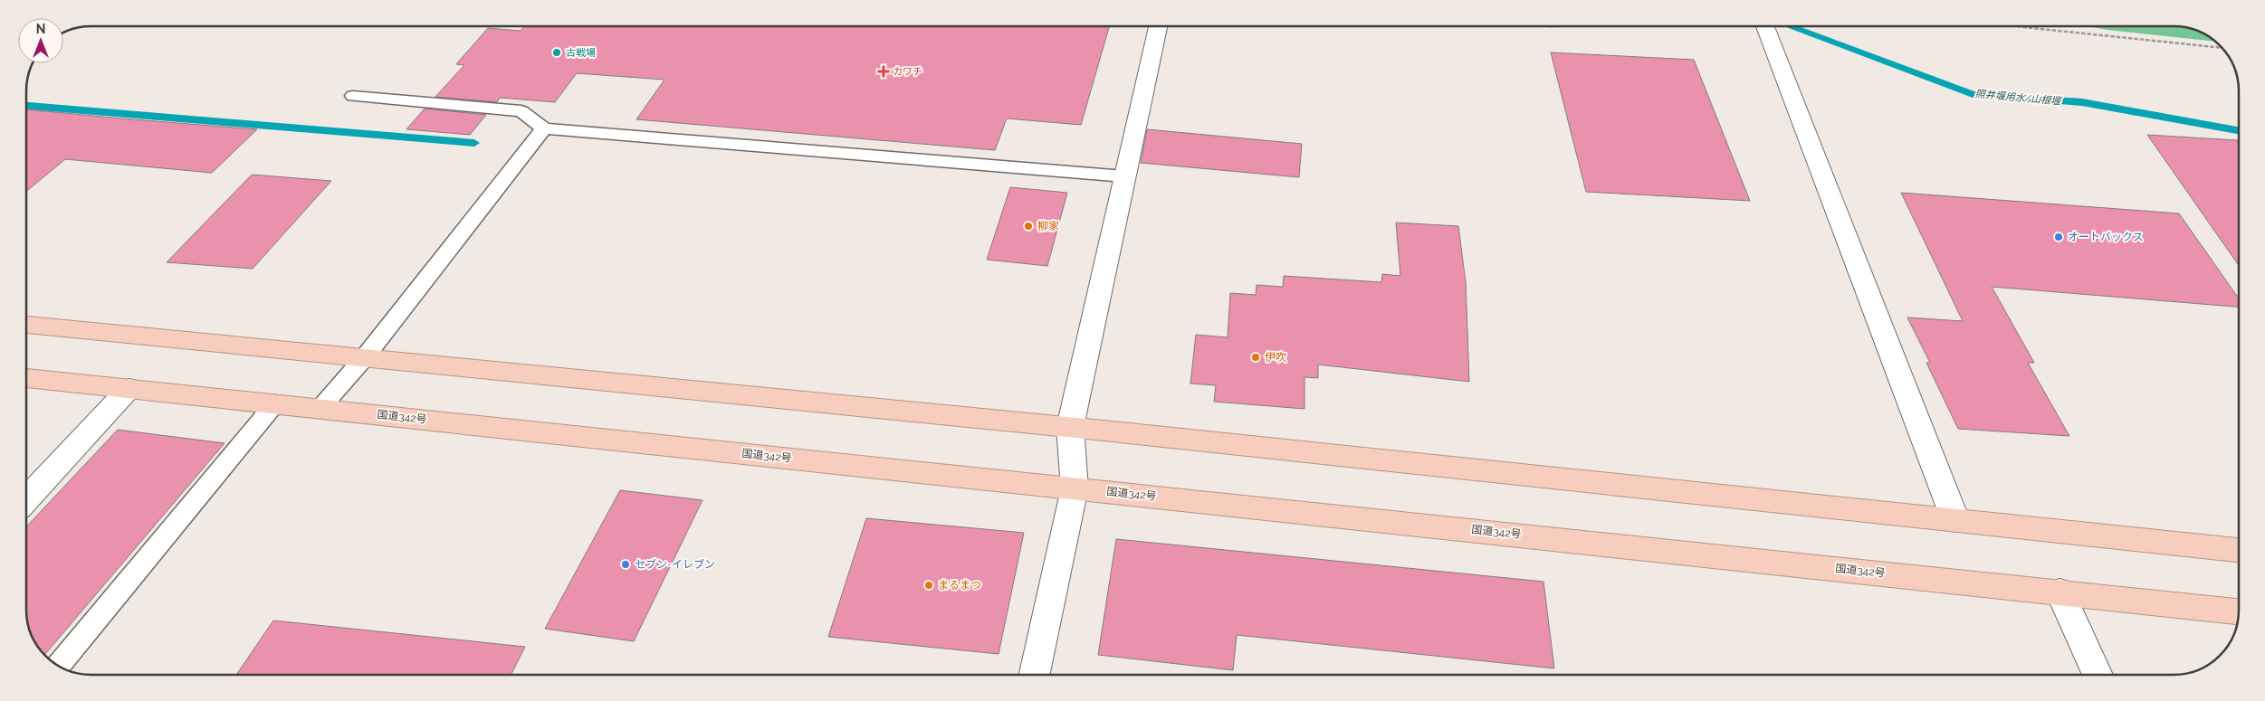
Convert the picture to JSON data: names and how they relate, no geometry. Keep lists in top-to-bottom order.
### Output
{
  "streets": {
    "highway": ["国道342号"]
  },
  "water": ["照井堰用水/山根堰"],
  "places": {
    "other": [
      "古戦場",
      "柳家",
      "オートバックス",
      "伊吹",
      "セブン-イレブン",
      "まるまつ"
    ],
    "health": ["カワチ"]
  },
  "north": "top"
}
